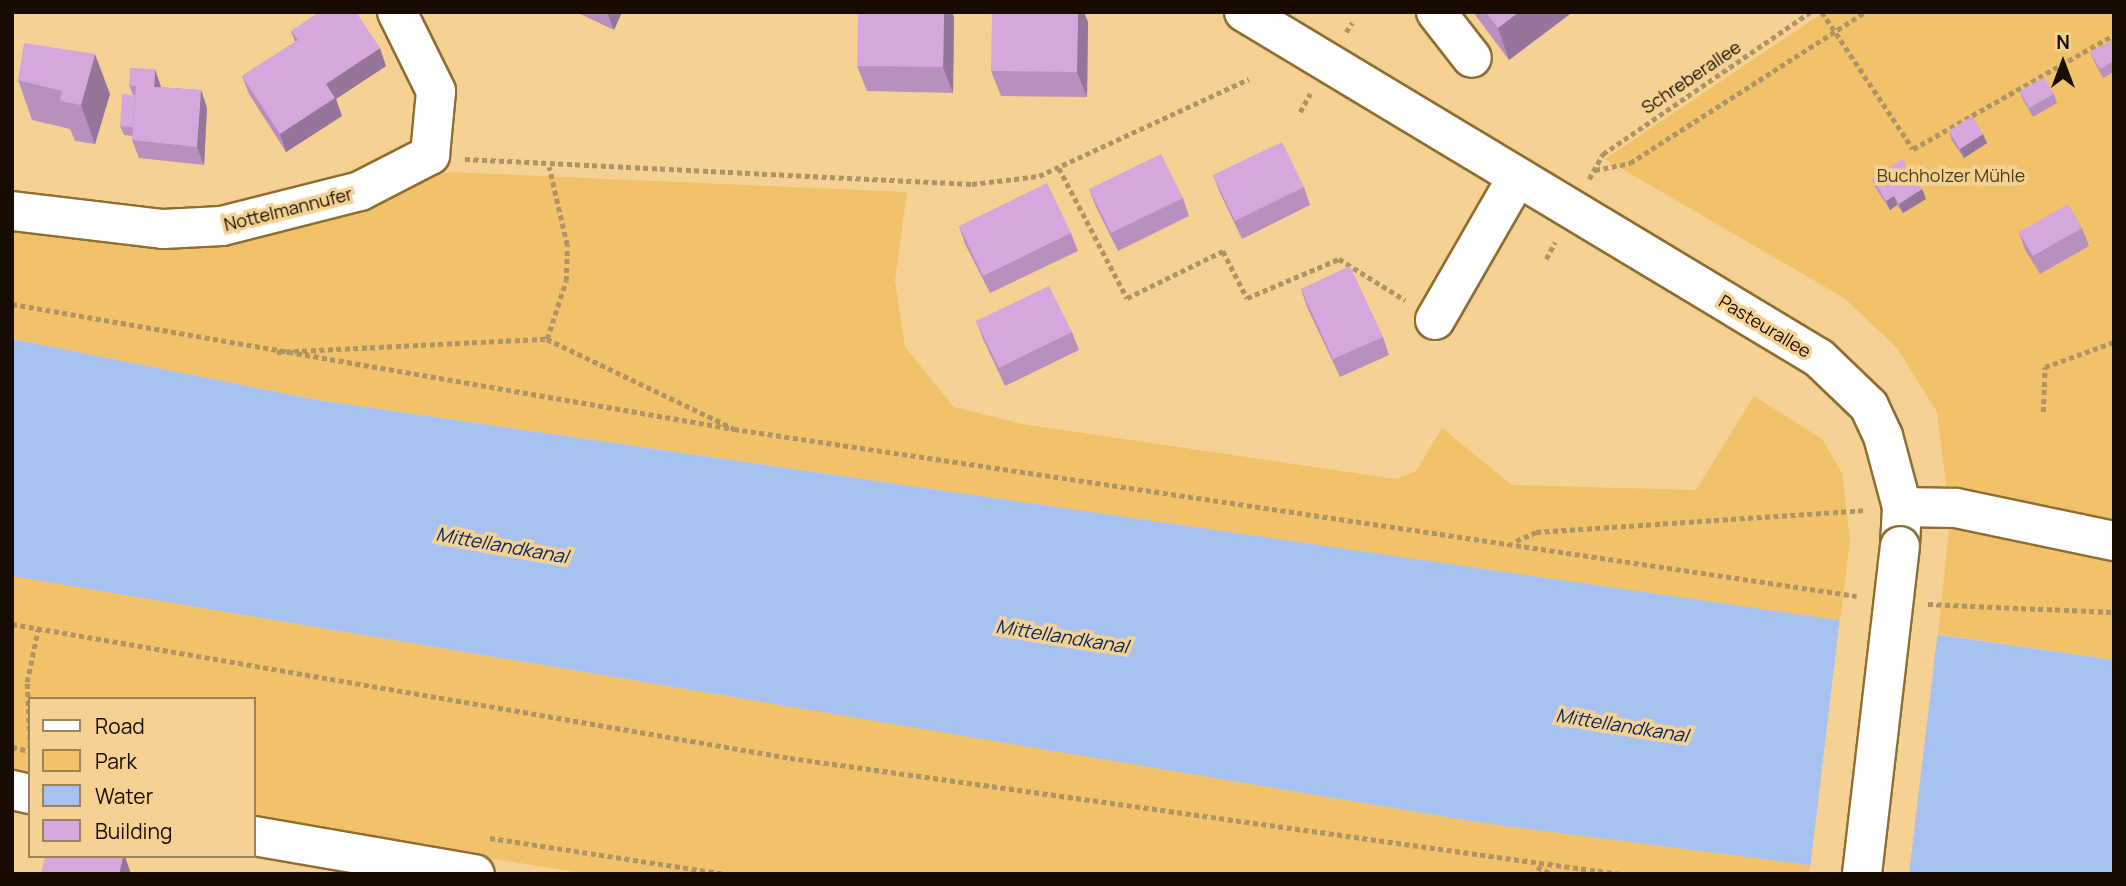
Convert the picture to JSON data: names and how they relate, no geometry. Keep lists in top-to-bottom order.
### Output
{
  "streets": {
    "street": ["Nottelmannufer", "Pasteurallee"],
    "path": ["Schreberallee"]
  },
  "water": ["Mittellandkanal"],
  "parks": ["Buchholzer Mühle"],
  "legend": [
    "Road",
    "Park",
    "Water",
    "Building"
  ],
  "north": "top"
}
